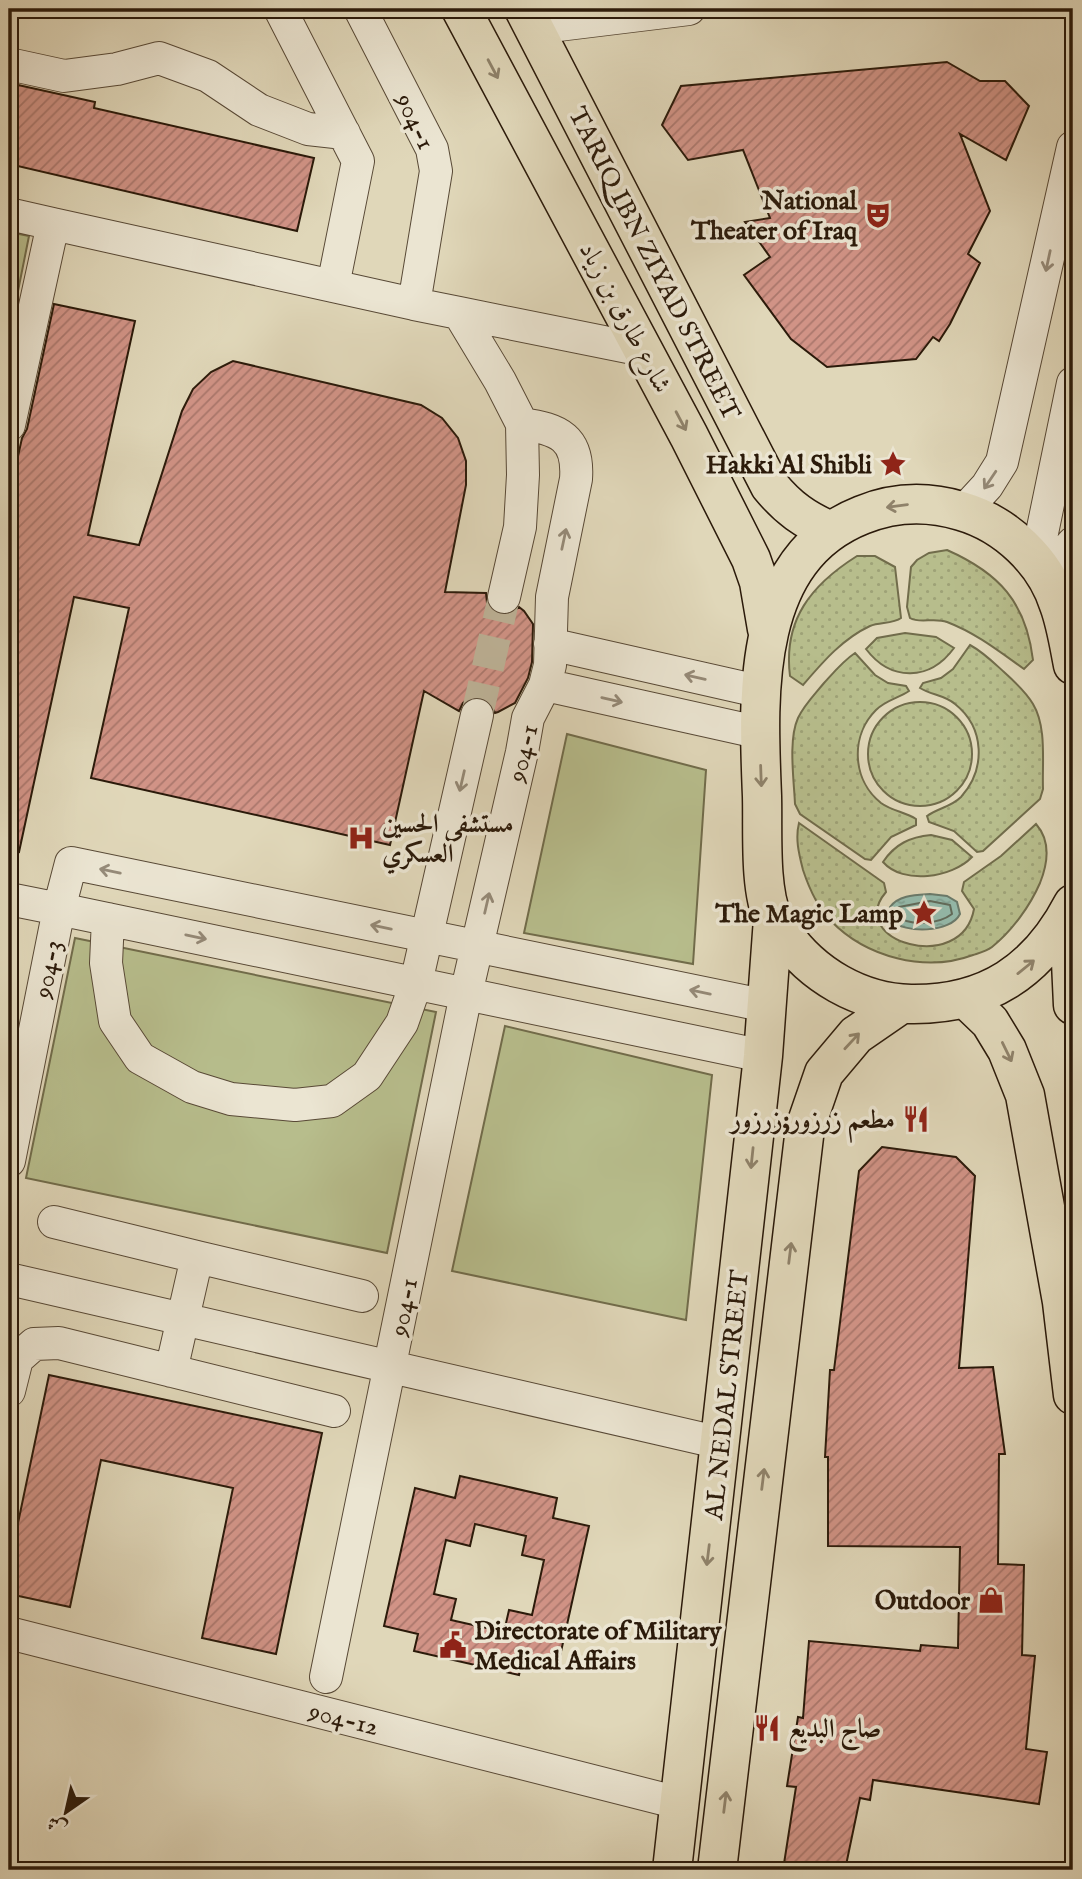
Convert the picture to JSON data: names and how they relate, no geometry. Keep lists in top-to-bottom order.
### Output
{
  "streets": {
    "main road": ["TARIQ IBN ZIYAD STREET", "شارع طارق بن زياد", "AL NEDAL STREET"],
    "street": ["904-1", "904-3", "904-12"]
  },
  "crossings": [
    ["AL NEDAL STREET", "904-12"]
  ],
  "one_way": ["شارع طارق بن زياد"],
  "places": {
    "theatre": ["National Theater of Iraq"],
    "place": ["Hakki Al Shibli", "The Magic Lamp"],
    "hospital": ["مستشفى الحسين العسكري"],
    "restaurant": ["مطعم زرزور;زرزور", "صاج البديع"],
    "shop": ["Outdoor"],
    "public building": ["Directorate of Military Medical Affairs"]
  },
  "north": "bottom left"
}
